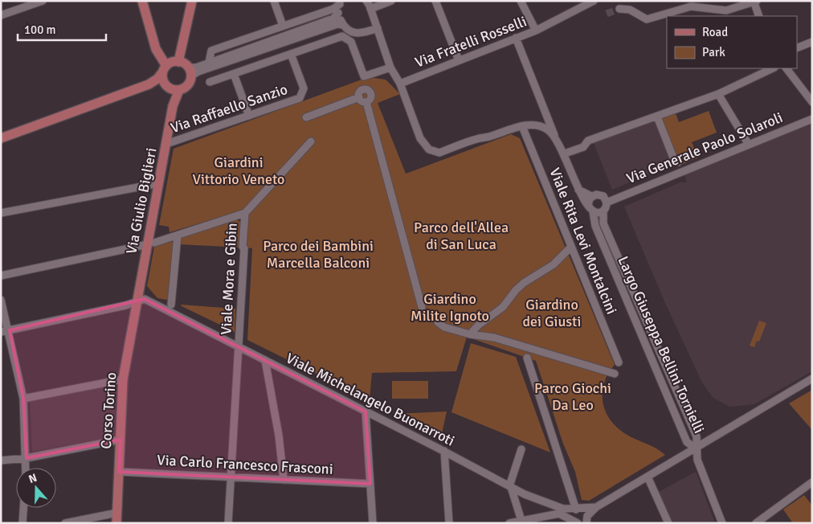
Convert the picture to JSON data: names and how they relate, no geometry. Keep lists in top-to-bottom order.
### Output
{
  "streets": {
    "main road": ["Via Giulio Biglieri", "Corso Torino"],
    "street": [
      "Via Fratelli Rosselli",
      "Via Raffaello Sanzio",
      "Via Generale Paolo Solaroli",
      "Viale Rita Levi Montalcini",
      "Viale Mora e Gibin",
      "Largo Giuseppa Bellini Tornielli",
      "Viale Michelangelo Buonarroti",
      "Via Carlo Francesco Frasconi"
    ]
  },
  "crossings": [
    ["Via Raffaello Sanzio", "Via Giulio Biglieri"],
    ["Via Generale Paolo Solaroli", "Largo Giuseppa Bellini Tornielli"],
    ["Via Giulio Biglieri", "Viale Michelangelo Buonarroti"],
    ["Via Giulio Biglieri", "Corso Torino"],
    ["Viale Mora e Gibin", "Viale Michelangelo Buonarroti"],
    ["Viale Mora e Gibin", "Via Carlo Francesco Frasconi"],
    ["Viale Michelangelo Buonarroti", "Corso Torino"],
    ["Corso Torino", "Via Carlo Francesco Frasconi"]
  ],
  "parks": [
    "Giardini Vittorio Veneto",
    "Parco dell'Allea di San Luca",
    "Parco dei Bambini Marcella Balconi",
    "Giardino Milite Ignoto",
    "Giardino dei Giusti",
    "Parco Giochi Da Leo"
  ],
  "legend": ["Road", "Park"],
  "scale_bar": "100 m",
  "north": "top"
}
